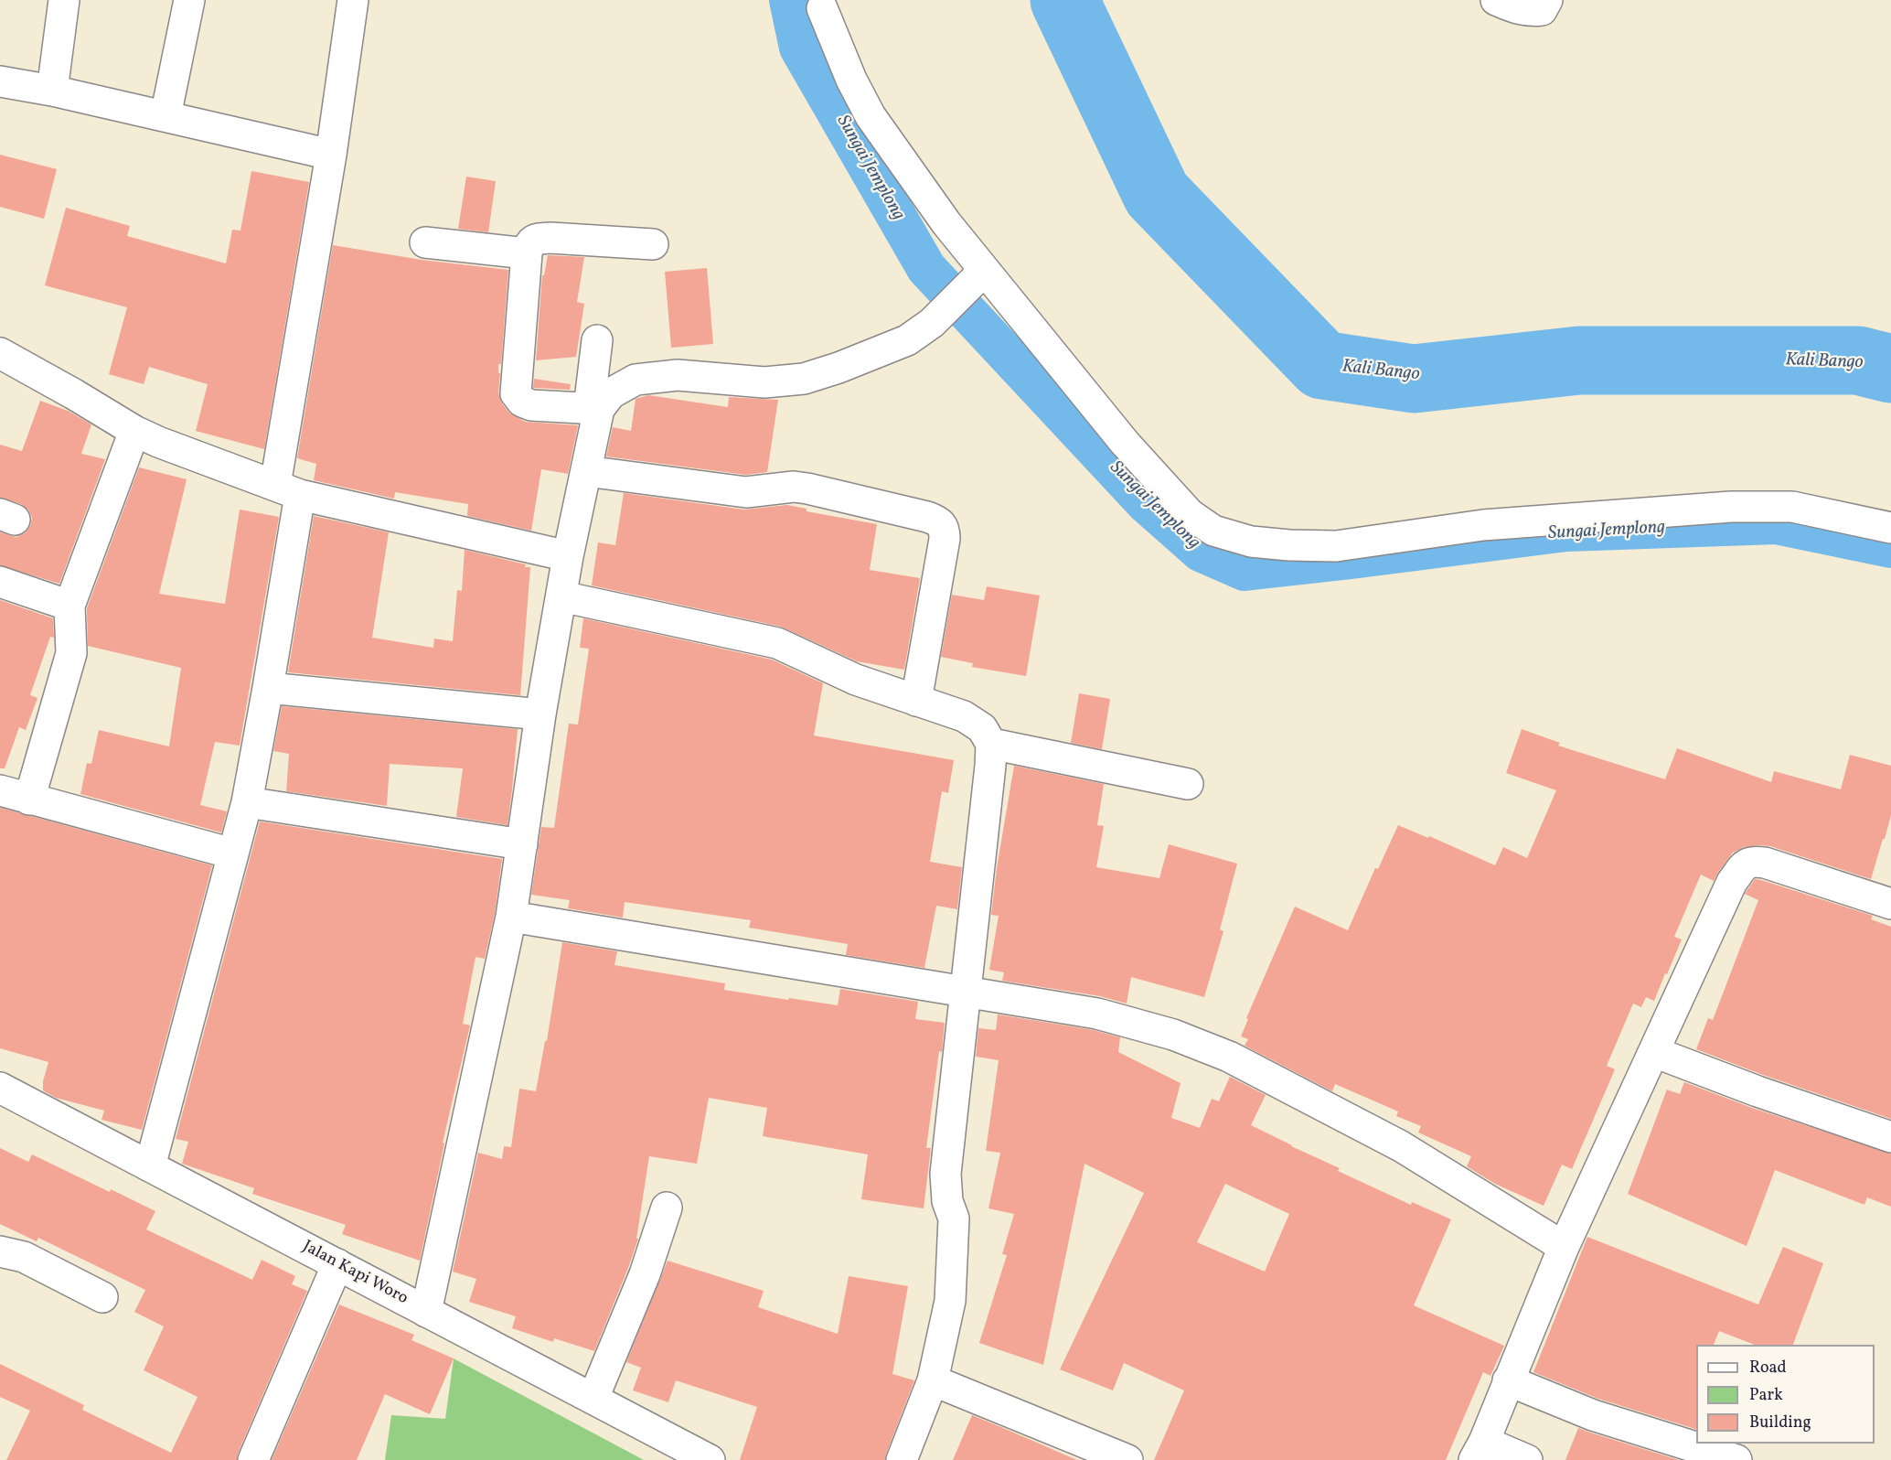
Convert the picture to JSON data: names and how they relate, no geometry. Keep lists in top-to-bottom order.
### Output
{
  "streets": {
    "street": ["Jalan Kapi Woro"]
  },
  "water": ["Sungai Jemplong", "Kali Bango"],
  "legend": ["Road", "Park", "Building"]
}
